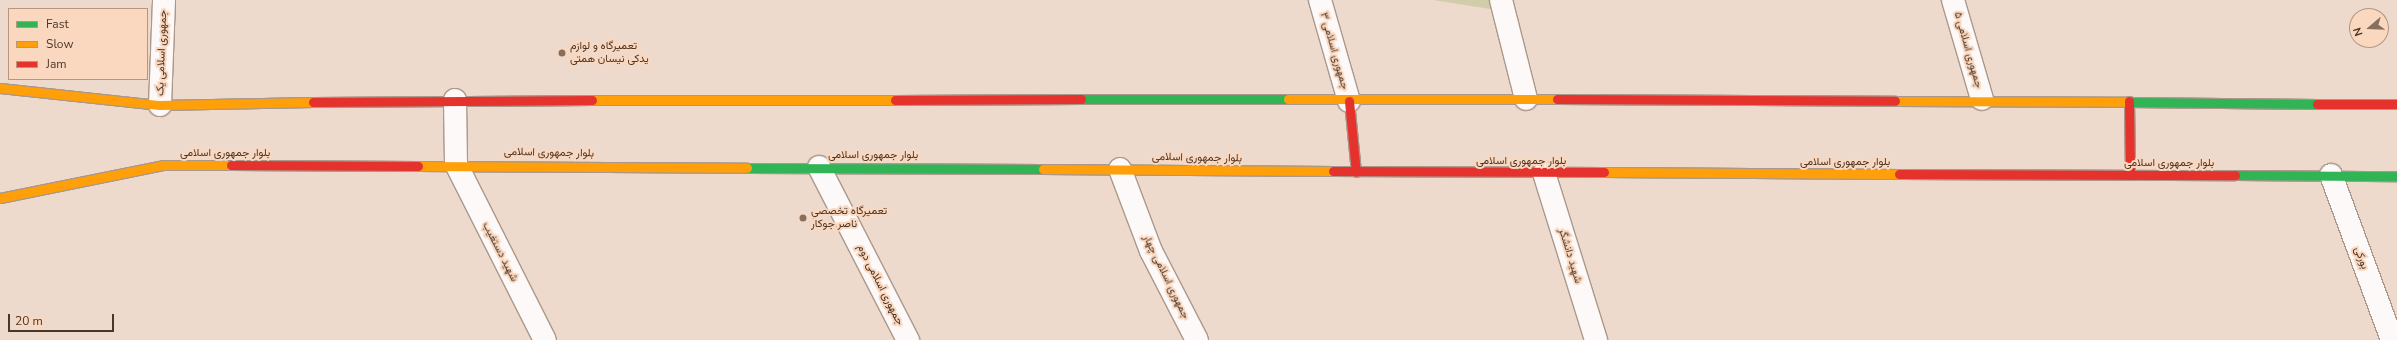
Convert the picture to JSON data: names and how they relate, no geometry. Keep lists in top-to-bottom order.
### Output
{
  "streets": {
    "main road": ["بلوار جمهوری اسلامی"],
    "street": [
      "جمهوری اسلامی ۵",
      "جمهوری اسلامی ۳",
      "جمهوری اسلامی یک",
      "شهید دستغیب",
      "شهید دانشگر",
      "بورکی",
      "جمهوری اسلامی چهار",
      "جمهوری اسلامی دوم"
    ]
  },
  "crossings": [
    ["بلوار جمهوری اسلامی", "شهید دستغیب"],
    ["بلوار جمهوری اسلامی", "شهید دانشگر"],
    ["بلوار جمهوری اسلامی", "بورکی"],
    ["بلوار جمهوری اسلامی", "جمهوری اسلامی چهار"],
    ["بلوار جمهوری اسلامی", "جمهوری اسلامی دوم"]
  ],
  "places": ["تعمیرگاه و لوازم یدکی نیسان همتی", "تعميرگاه تخصصي ناصر جوكار"],
  "legend": ["Fast", "Slow", "Jam"],
  "scale_bar": "20 m",
  "north": "left"
}
